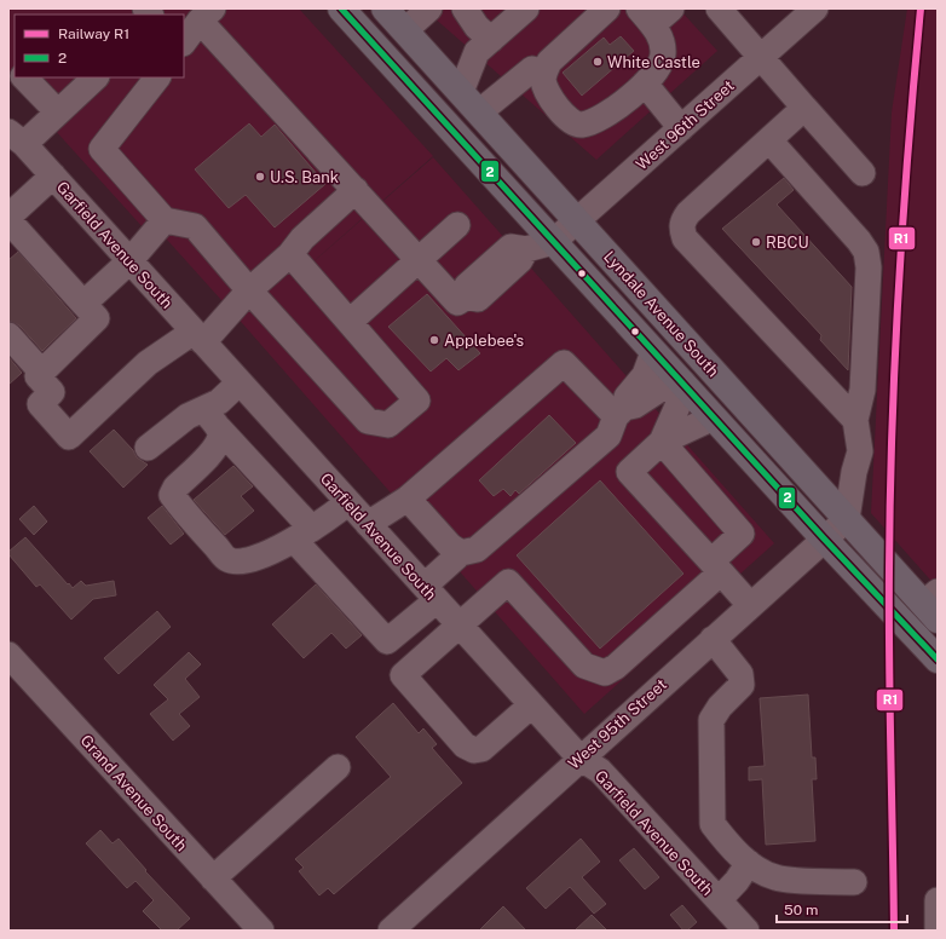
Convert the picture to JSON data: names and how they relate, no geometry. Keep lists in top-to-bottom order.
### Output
{
  "streets": {
    "main road": ["Lyndale Avenue South"],
    "street": [
      "West 96th Street",
      "Garfield Avenue South",
      "West 95th Street",
      "Grand Avenue South"
    ]
  },
  "crossings": [
    ["West 96th Street", "Lyndale Avenue South"],
    ["Garfield Avenue South", "West 95th Street"],
    ["Lyndale Avenue South", "West 95th Street"]
  ],
  "places": [
    "White Castle",
    "U.S. Bank",
    "RBCU",
    "Applebee's"
  ],
  "lines": ["rail line R1", "transit line 2"],
  "legend": ["Railway R1", "2"],
  "scale_bar": "50 m"
}
